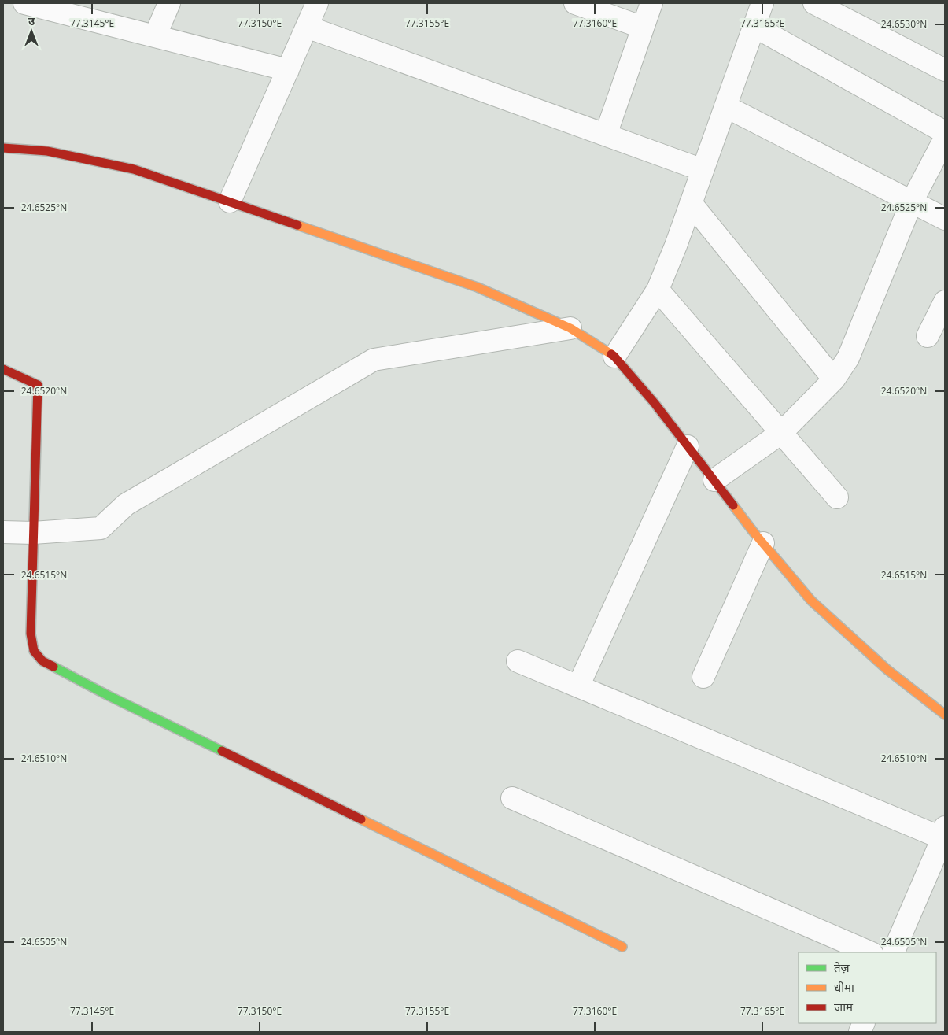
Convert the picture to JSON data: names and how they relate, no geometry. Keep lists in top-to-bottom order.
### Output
{
  "legend": ["तेज़", "धीमा", "जाम"],
  "north": "top",
  "coordinates": [
    "77.3145°E",
    "77.3150°E",
    "77.3155°E",
    "77.3160°E",
    "77.3165°E",
    "24.6530°N",
    "24.6525°N",
    "24.6520°N",
    "24.6515°N",
    "24.6510°N",
    "24.6505°N"
  ]
}
